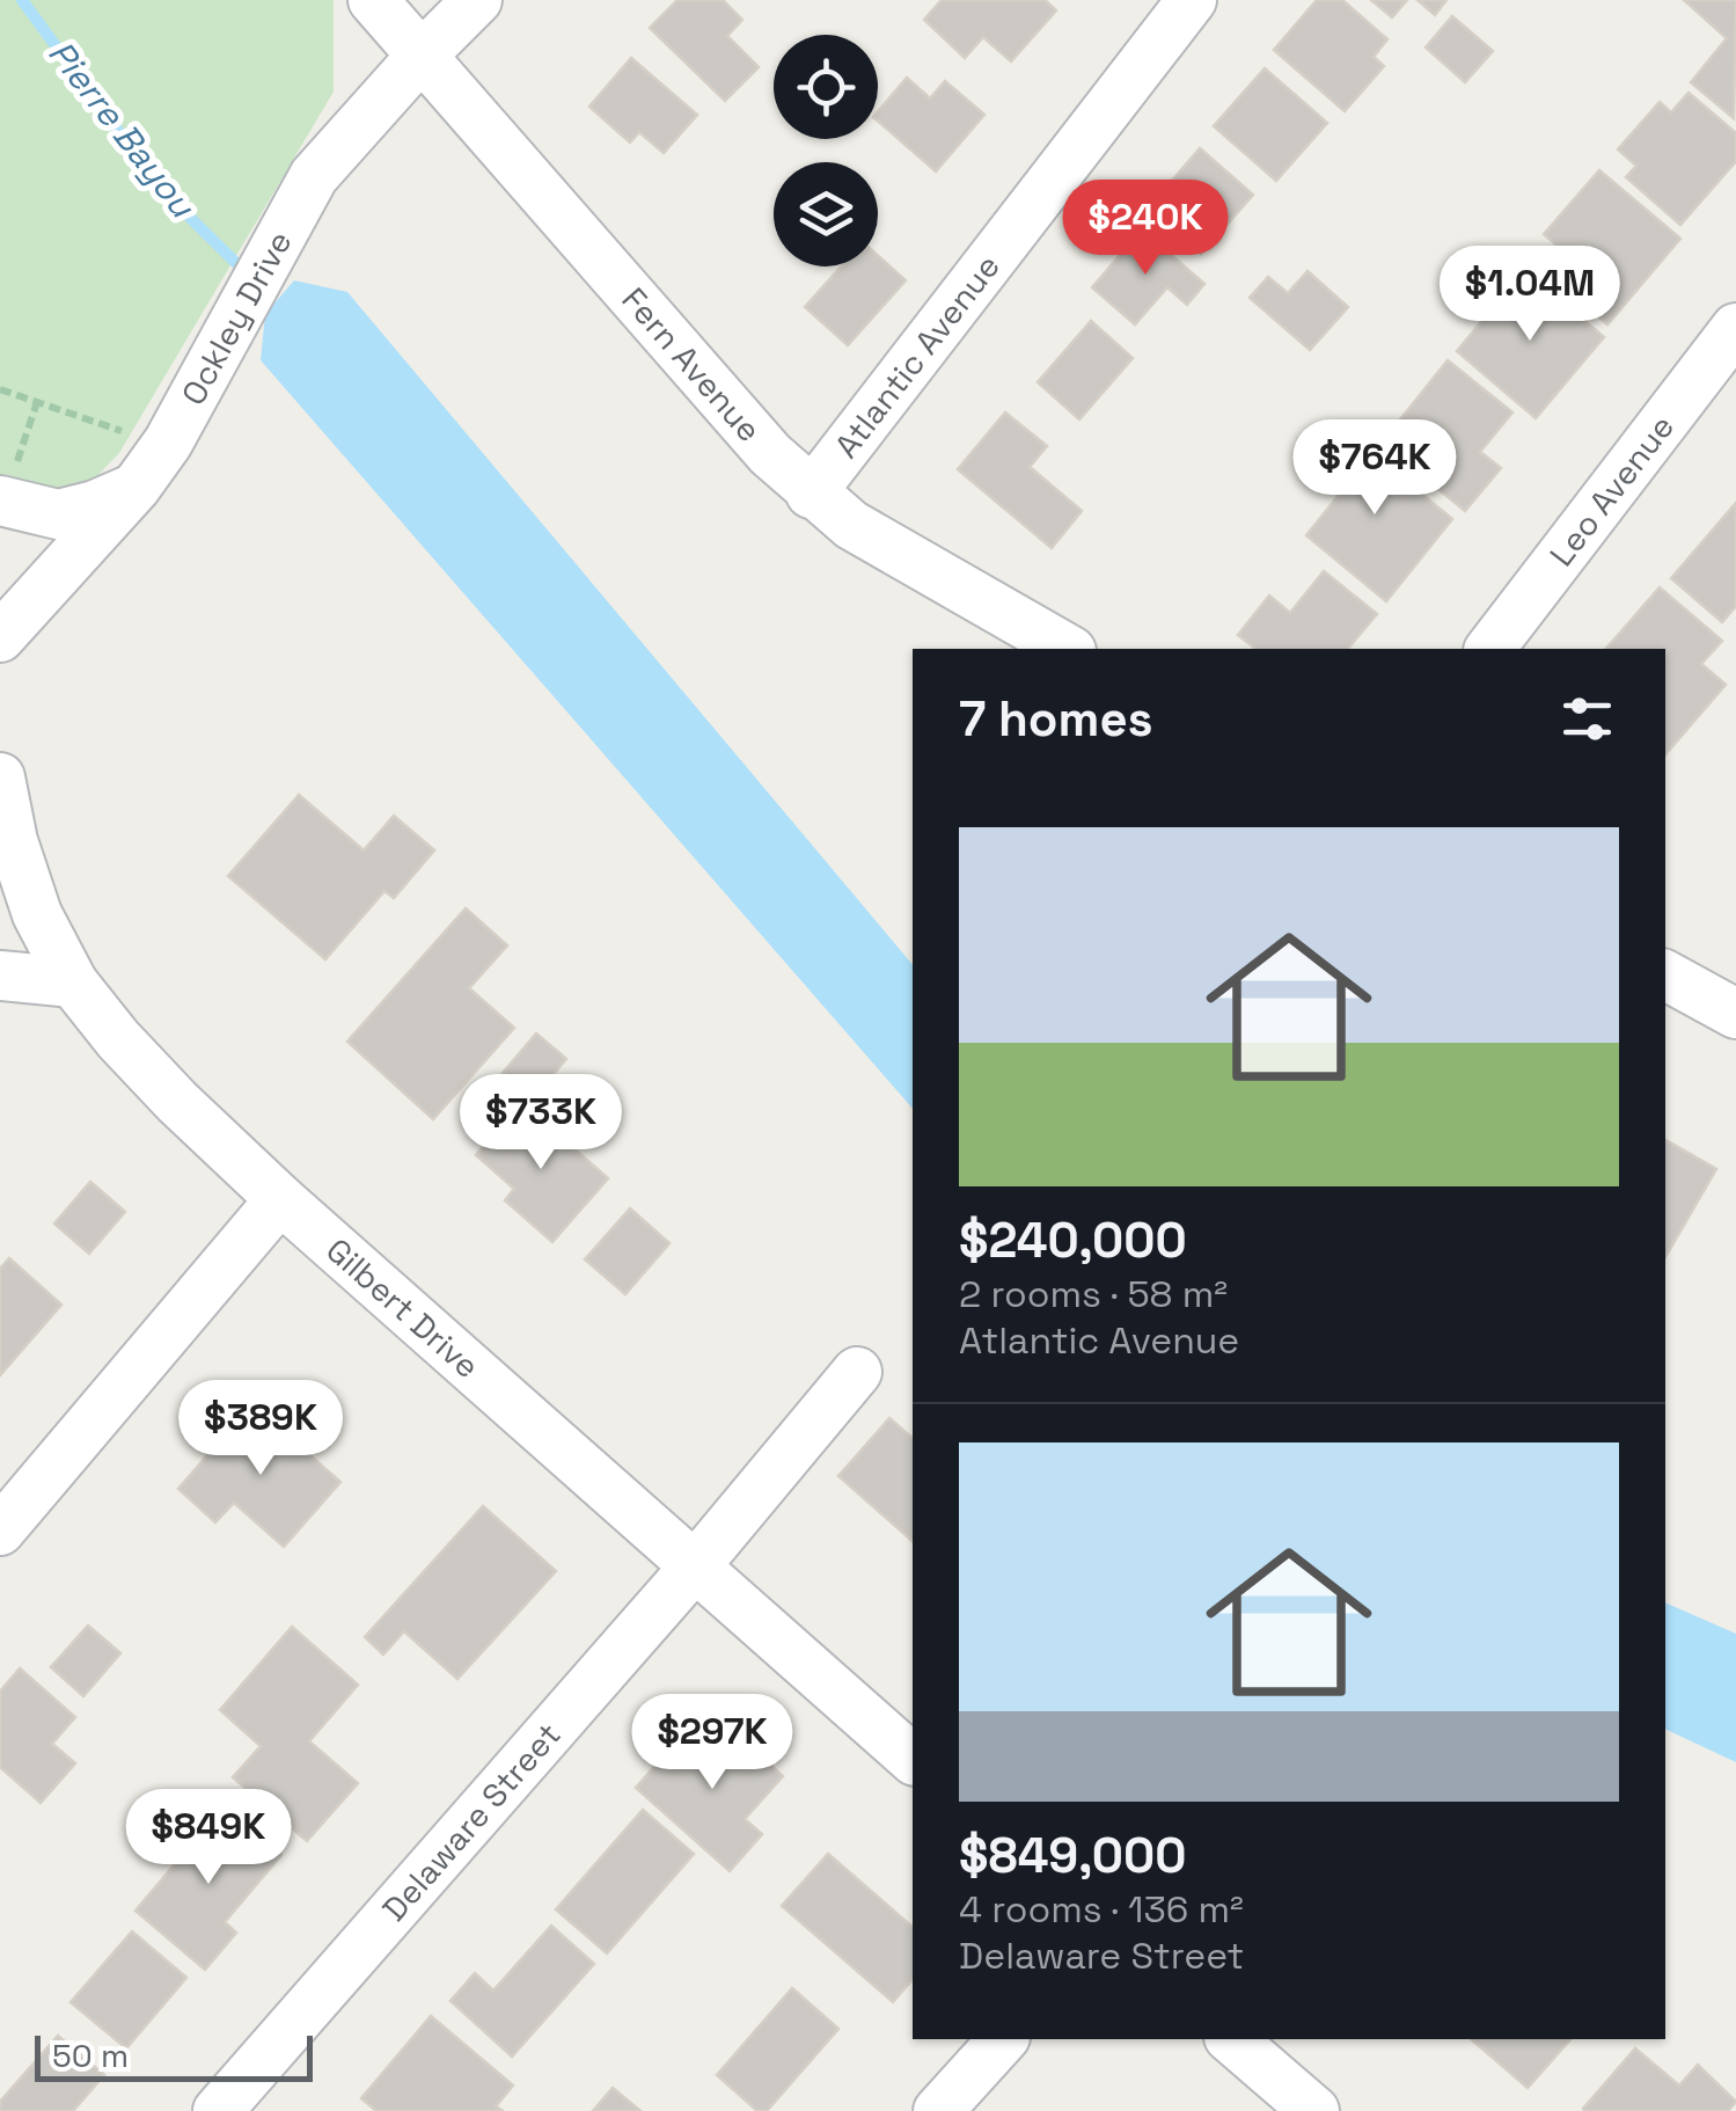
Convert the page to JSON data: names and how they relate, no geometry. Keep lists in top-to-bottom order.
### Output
{
  "streets": {
    "street": [
      "Ockley Drive",
      "Atlantic Avenue",
      "Fern Avenue",
      "Leo Avenue",
      "Gilbert Drive",
      "Delaware Street"
    ]
  },
  "crossings": [
    ["Ockley Drive", "Fern Avenue"],
    ["Atlantic Avenue", "Fern Avenue"],
    ["Gilbert Drive", "Delaware Street"]
  ],
  "water": ["Pierre Bayou"],
  "scale_bar": "50 m",
  "page": {
    "price": [
      "$240K",
      "$1.04M",
      "$764K",
      "$733K",
      "$389K",
      "$297K",
      "$849K"
    ],
    "heading": "7 homes",
    "list": [
      {
        "name": "$240,000",
        "note": "2 rooms · 58 m² · Atlantic Avenue"
      },
      {
        "name": "$849,000",
        "note": "4 rooms · 136 m² · Delaware Street"
      }
    ],
    "scale": "50 m"
  }
}
